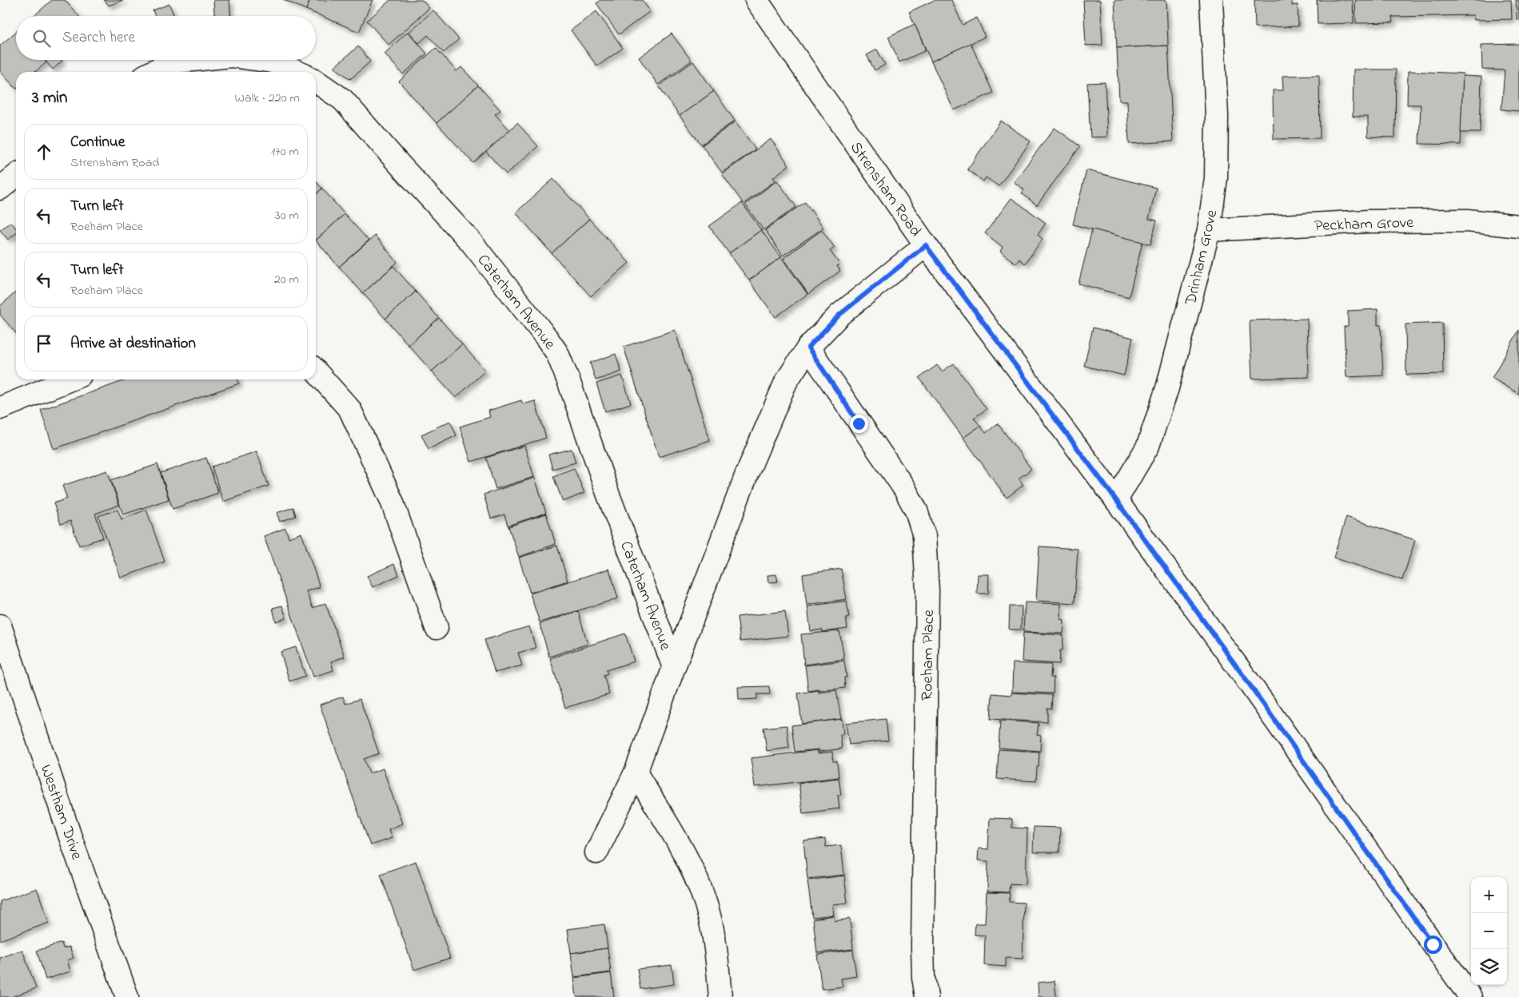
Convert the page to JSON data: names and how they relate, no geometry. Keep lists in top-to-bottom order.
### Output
{
  "streets": {
    "street": [
      "Strensham Road",
      "Peckham Grove",
      "Drinham Grove",
      "Caterham Avenue",
      "Roeham Place",
      "Westham Drive"
    ]
  },
  "crossings": [
    ["Strensham Road", "Drinham Grove"],
    ["Peckham Grove", "Drinham Grove"]
  ],
  "page": {
    "search": "Search here",
    "heading": ["3 min", "Walk · 220 m"],
    "list": [
      ["Continue", "Strensham Road", "170 m"],
      ["Turn left", "Roeham Place", "30 m"],
      ["Turn left", "Roeham Place", "20 m"],
      "Arrive at destination"
    ],
    "map_buttons": ["+", "−"]
  }
}
